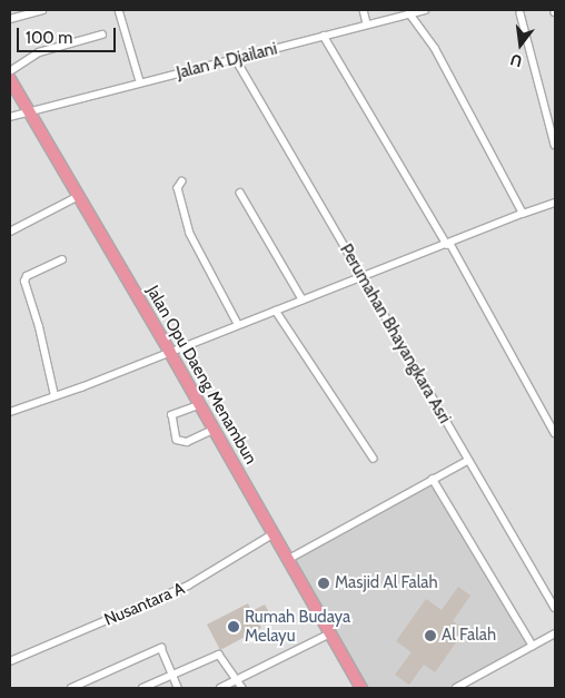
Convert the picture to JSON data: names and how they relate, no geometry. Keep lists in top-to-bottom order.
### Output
{
  "streets": {
    "highway": ["Jalan Opu Daeng Menambun"],
    "street": ["Jalan A Djailani", "Perumahan Bhayangkara Asri", "Nusantara A"]
  },
  "crossings": [
    ["Jalan A Djailani", "Perumahan Bhayangkara Asri"],
    ["Jalan A Djailani", "Jalan Opu Daeng Menambun"],
    ["Jalan Opu Daeng Menambun", "Nusantara A"]
  ],
  "places": ["Masjid Al Falah", "Rumah Budaya Melayu", "Al Falah"],
  "scale_bar": "100 m",
  "north": "bottom"
}
